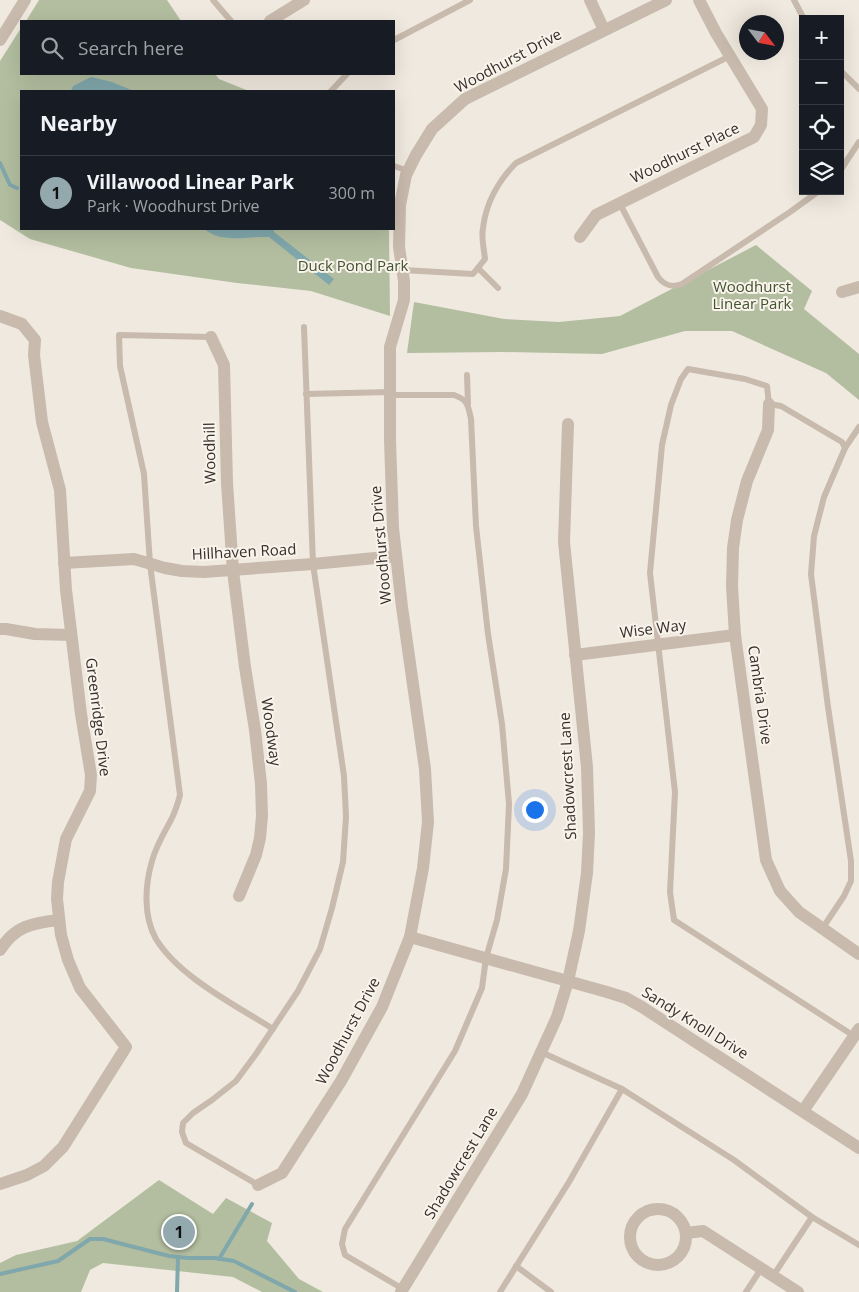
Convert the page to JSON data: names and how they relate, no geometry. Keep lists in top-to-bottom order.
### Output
{
  "streets": {
    "street": [
      "Woodhurst Drive",
      "Woodhurst Place",
      "Woodhill",
      "Hillhaven Road",
      "Wise Way",
      "Cambria Drive",
      "Greenridge Drive",
      "Woodway",
      "Shadowcrest Lane",
      "Sandy Knoll Drive"
    ]
  },
  "crossings": [
    ["Woodhurst Drive", "Hillhaven Road"],
    ["Woodhurst Drive", "Sandy Knoll Drive"],
    ["Woodhill", "Hillhaven Road"],
    ["Woodhill", "Woodway"],
    ["Hillhaven Road", "Greenridge Drive"],
    ["Hillhaven Road", "Woodway"],
    ["Wise Way", "Cambria Drive"],
    ["Wise Way", "Shadowcrest Lane"],
    ["Shadowcrest Lane", "Sandy Knoll Drive"]
  ],
  "parks": ["Duck Pond Park", "Woodhurst Linear Park"],
  "north": "bottom right",
  "page": {
    "map_buttons": ["+", "−"],
    "search": "Search here",
    "heading": "Nearby",
    "list": [
      {
        "mark": "1",
        "name": "Villawood Linear Park",
        "note": "Park · Woodhurst Drive",
        "value": "300 m"
      }
    ],
    "pins": "1"
  }
}
